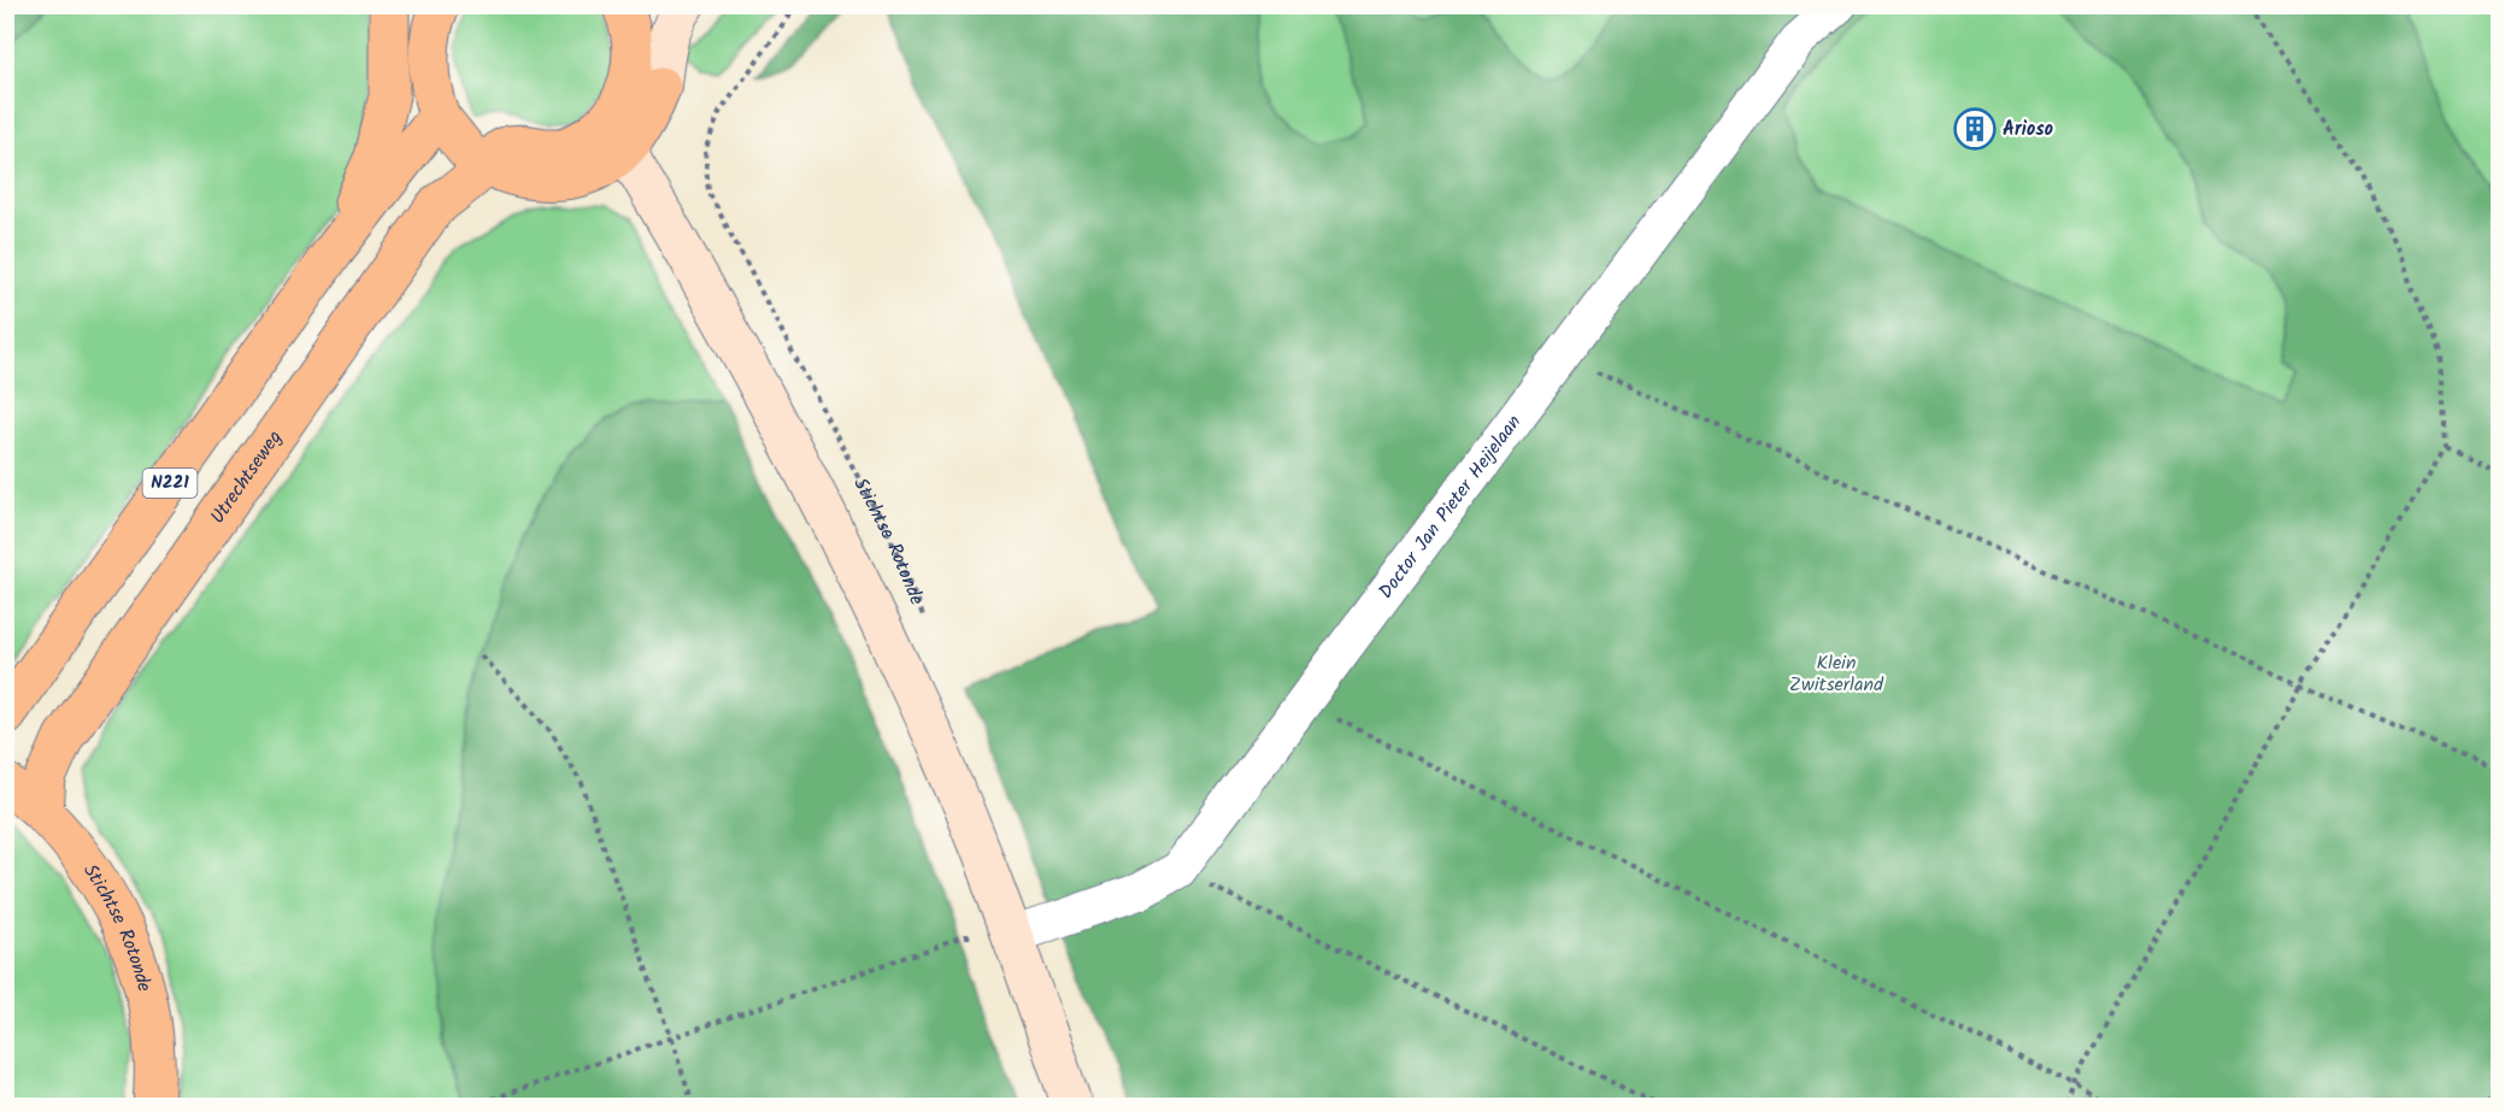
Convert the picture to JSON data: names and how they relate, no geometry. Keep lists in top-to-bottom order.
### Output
{
  "streets": {
    "main road": ["Utrechtseweg", "N221", "Stichtse Rotonde"],
    "street": ["Doctor Jan Pieter Heijelaan"]
  },
  "crossings": [
    ["Utrechtseweg", "N221"],
    ["Utrechtseweg", "Stichtse Rotonde"]
  ],
  "parks": ["Klein Zwitserland"],
  "places": {
    "building": ["Arioso"]
  }
}
